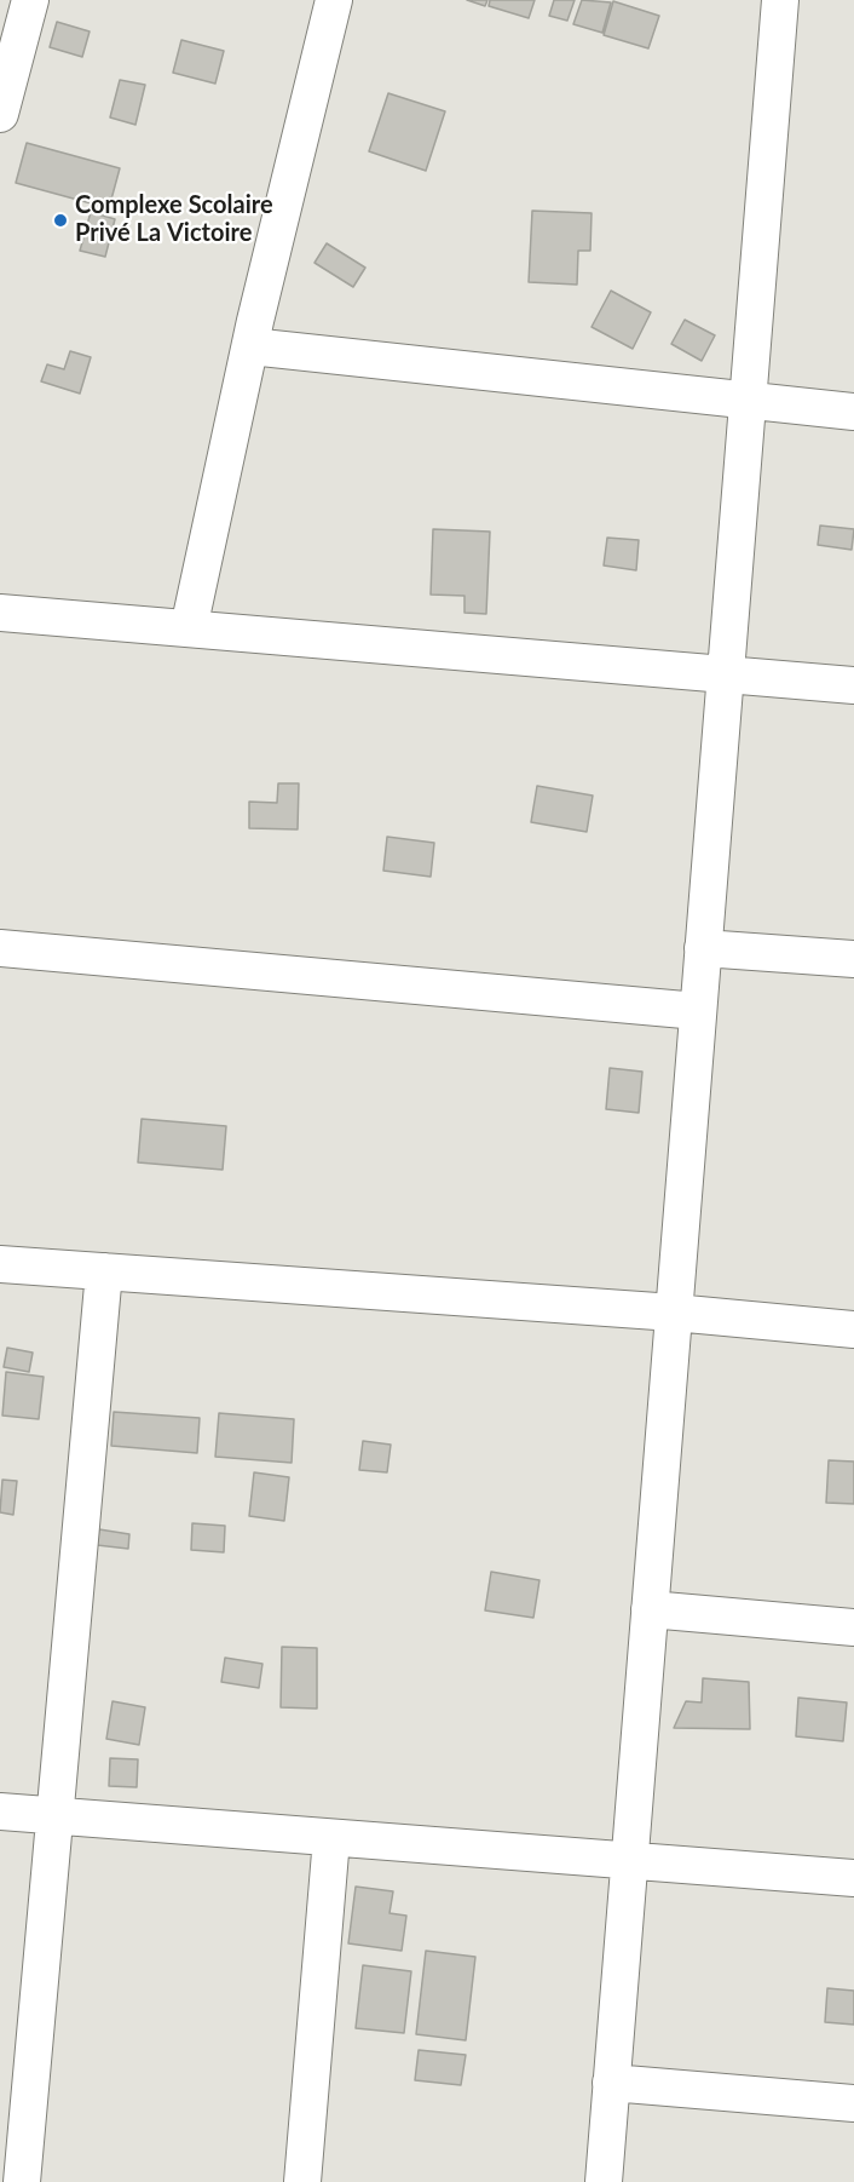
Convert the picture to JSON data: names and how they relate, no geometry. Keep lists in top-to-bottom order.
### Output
{
  "places": ["Complexe Scolaire Privé La Victoire"]
}
